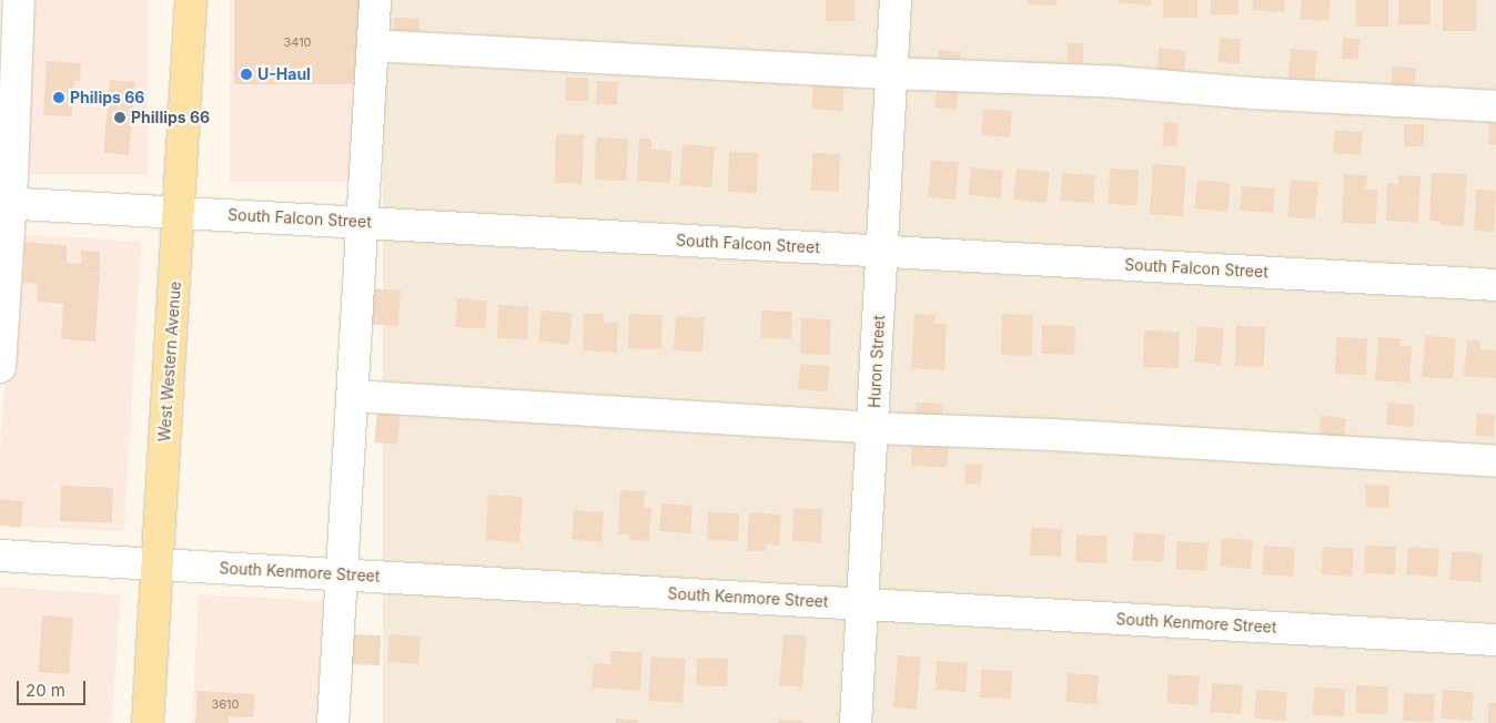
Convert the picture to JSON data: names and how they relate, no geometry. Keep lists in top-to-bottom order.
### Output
{
  "streets": {
    "main road": ["West Western Avenue"],
    "street": ["South Falcon Street", "Huron Street", "South Kenmore Street"]
  },
  "crossings": [
    ["South Falcon Street", "West Western Avenue"],
    ["South Falcon Street", "Huron Street"],
    ["West Western Avenue", "South Kenmore Street"],
    ["Huron Street", "South Kenmore Street"]
  ],
  "places": ["U-Haul", "Philips 66", "Phillips 66"],
  "house_numbers": ["3410", "3610"],
  "scale_bar": "20 m"
}
